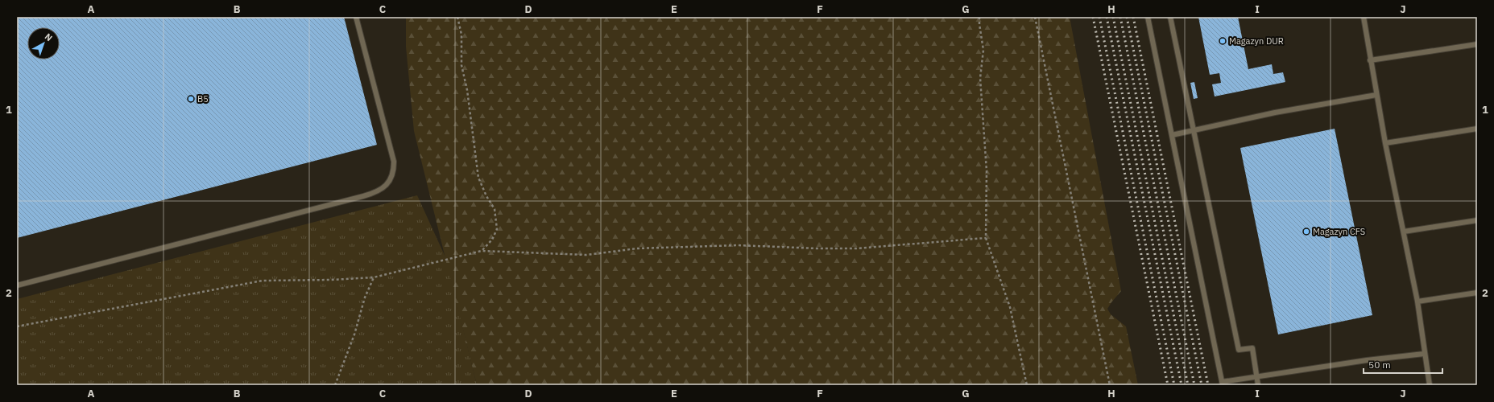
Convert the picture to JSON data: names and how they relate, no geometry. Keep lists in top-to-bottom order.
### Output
{
  "places": ["Magazyn DUR", "B5", "Magazyn CFS"],
  "scale_bar": "50 m",
  "north": "top right",
  "grid": {
    "columns": [
      "A",
      "B",
      "C",
      "D",
      "E",
      "F",
      "G",
      "H",
      "I",
      "J"
    ],
    "rows": ["1", "2"]
  }
}
